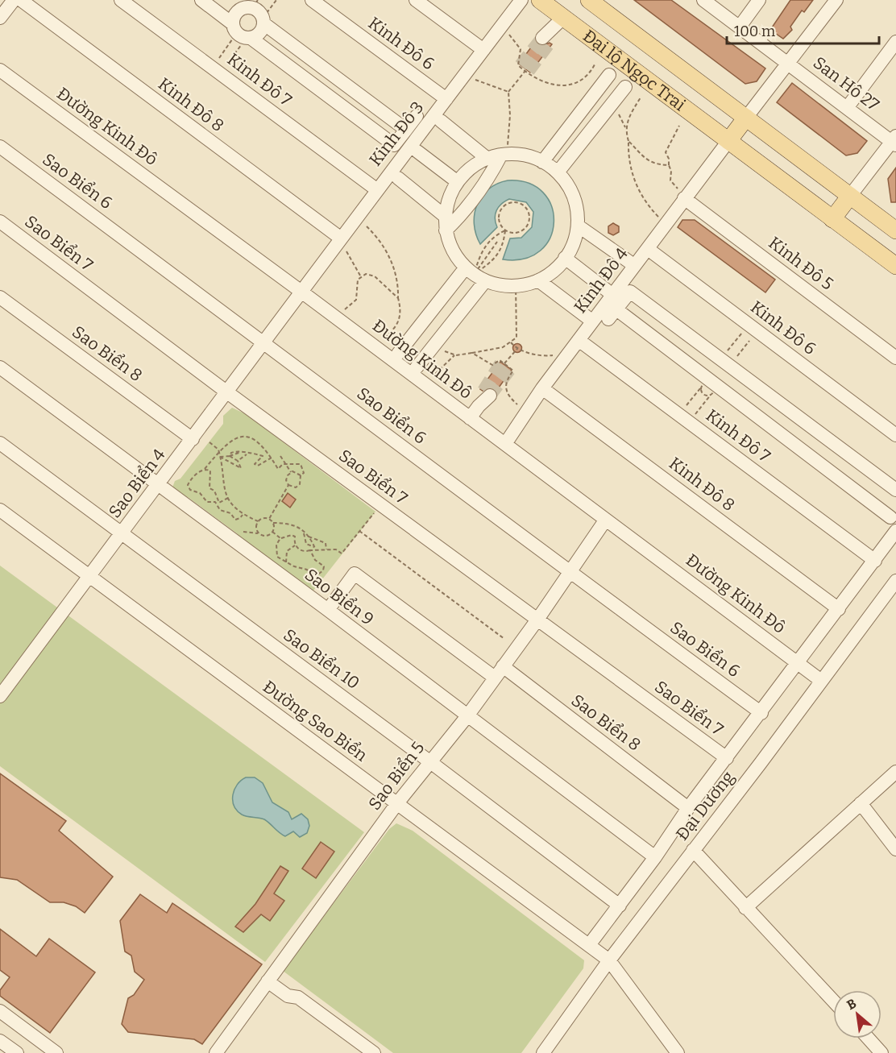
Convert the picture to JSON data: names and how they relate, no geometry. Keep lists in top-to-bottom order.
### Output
{
  "streets": {
    "main road": ["Đại lộ Ngọc Trai"],
    "street": [
      "Kinh Đô 6",
      "Kinh Đô 7",
      "San Hô 27",
      "Kinh Đô 8",
      "Đường Kinh Đô",
      "Kinh Đô 3",
      "Sao Biển 6",
      "Sao Biển 7",
      "Kinh Đô 5",
      "Kinh Đô 4",
      "Sao Biển 8",
      "Sao Biển 4",
      "Sao Biển 9",
      "Sao Biển 10",
      "Đường Sao Biển",
      "Sao Biển 5",
      "Đại Dương"
    ]
  },
  "crossings": [
    ["Kinh Đô 6", "Kinh Đô 3"],
    ["Kinh Đô 6", "Kinh Đô 4"],
    ["Đại lộ Ngọc Trai", "Kinh Đô 4"],
    ["Kinh Đô 7", "Kinh Đô 3"],
    ["Kinh Đô 7", "Kinh Đô 4"],
    ["Kinh Đô 8", "Kinh Đô 3"],
    ["Kinh Đô 8", "Kinh Đô 4"],
    ["Đường Kinh Đô", "Kinh Đô 3"],
    ["Đường Kinh Đô", "Kinh Đô 4"],
    ["Đường Kinh Đô", "Sao Biển 4"],
    ["Đường Kinh Đô", "Sao Biển 5"],
    ["Đường Kinh Đô", "Đại Dương"],
    ["Kinh Đô 3", "Sao Biển 4"],
    ["Sao Biển 6", "Sao Biển 4"],
    ["Sao Biển 6", "Sao Biển 5"],
    ["Sao Biển 7", "Sao Biển 4"],
    ["Sao Biển 7", "Sao Biển 5"],
    ["Kinh Đô 5", "Kinh Đô 4"],
    ["Sao Biển 8", "Sao Biển 4"],
    ["Sao Biển 8", "Sao Biển 9"],
    ["Sao Biển 8", "Sao Biển 5"],
    ["Sao Biển 4", "Sao Biển 9"],
    ["Sao Biển 4", "Sao Biển 10"],
    ["Sao Biển 4", "Đường Sao Biển"],
    ["Sao Biển 9", "Sao Biển 5"],
    ["Sao Biển 10", "Sao Biển 5"],
    ["Đường Sao Biển", "Sao Biển 5"],
    ["Đường Sao Biển", "Đại Dương"]
  ],
  "scale_bar": "100 m",
  "north": "top left"
}
